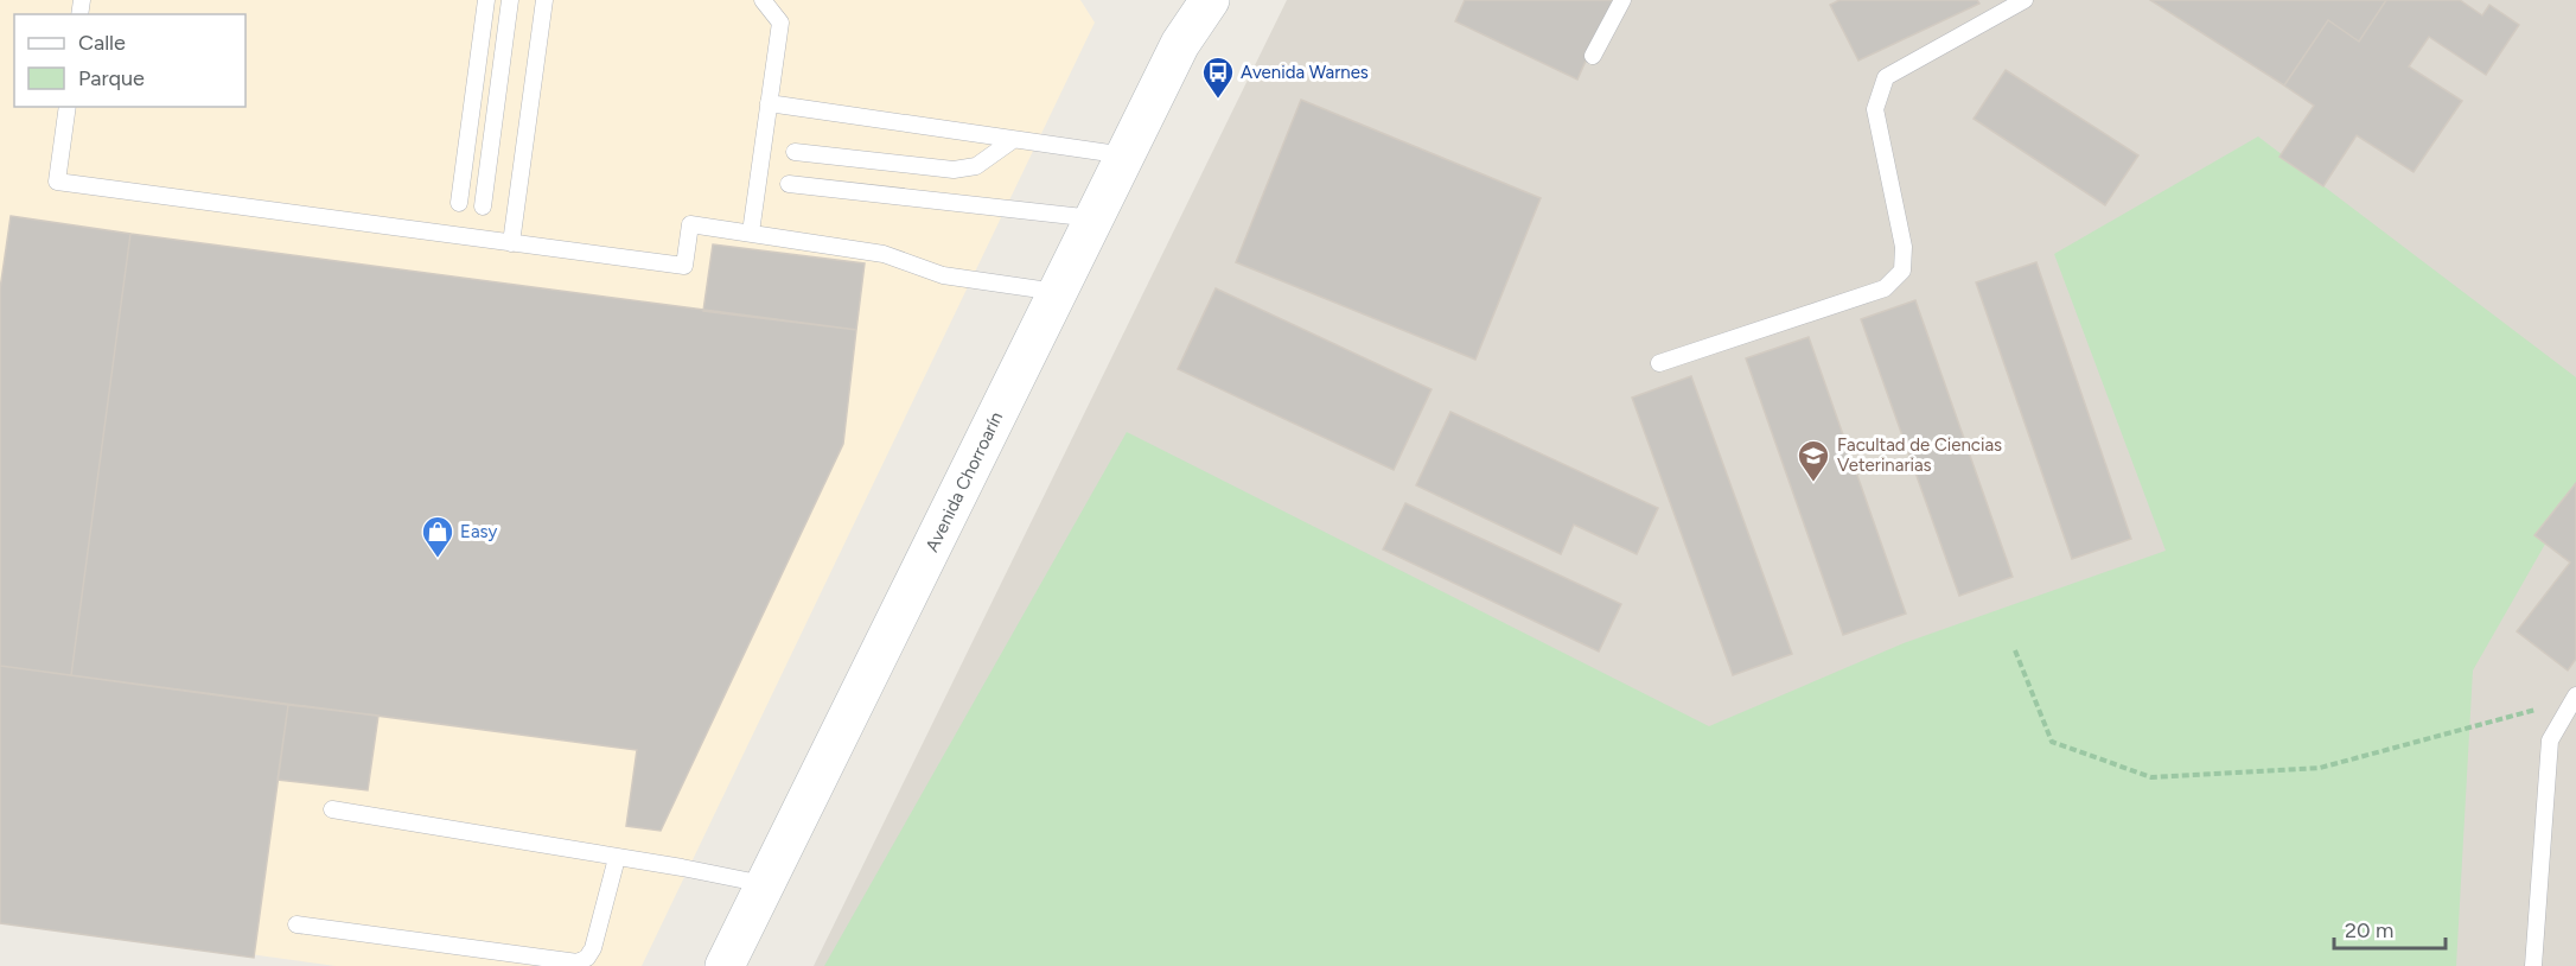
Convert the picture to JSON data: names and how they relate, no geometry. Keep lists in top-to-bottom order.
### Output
{
  "streets": {
    "main road": ["Avenida Chorroarín"]
  },
  "places": {
    "bus stop": ["Avenida Warnes"],
    "school or university": ["Facultad de Ciencias Veterinarias"],
    "shop": ["Easy"]
  },
  "legend": ["Calle", "Parque"],
  "scale_bar": "20 m"
}
